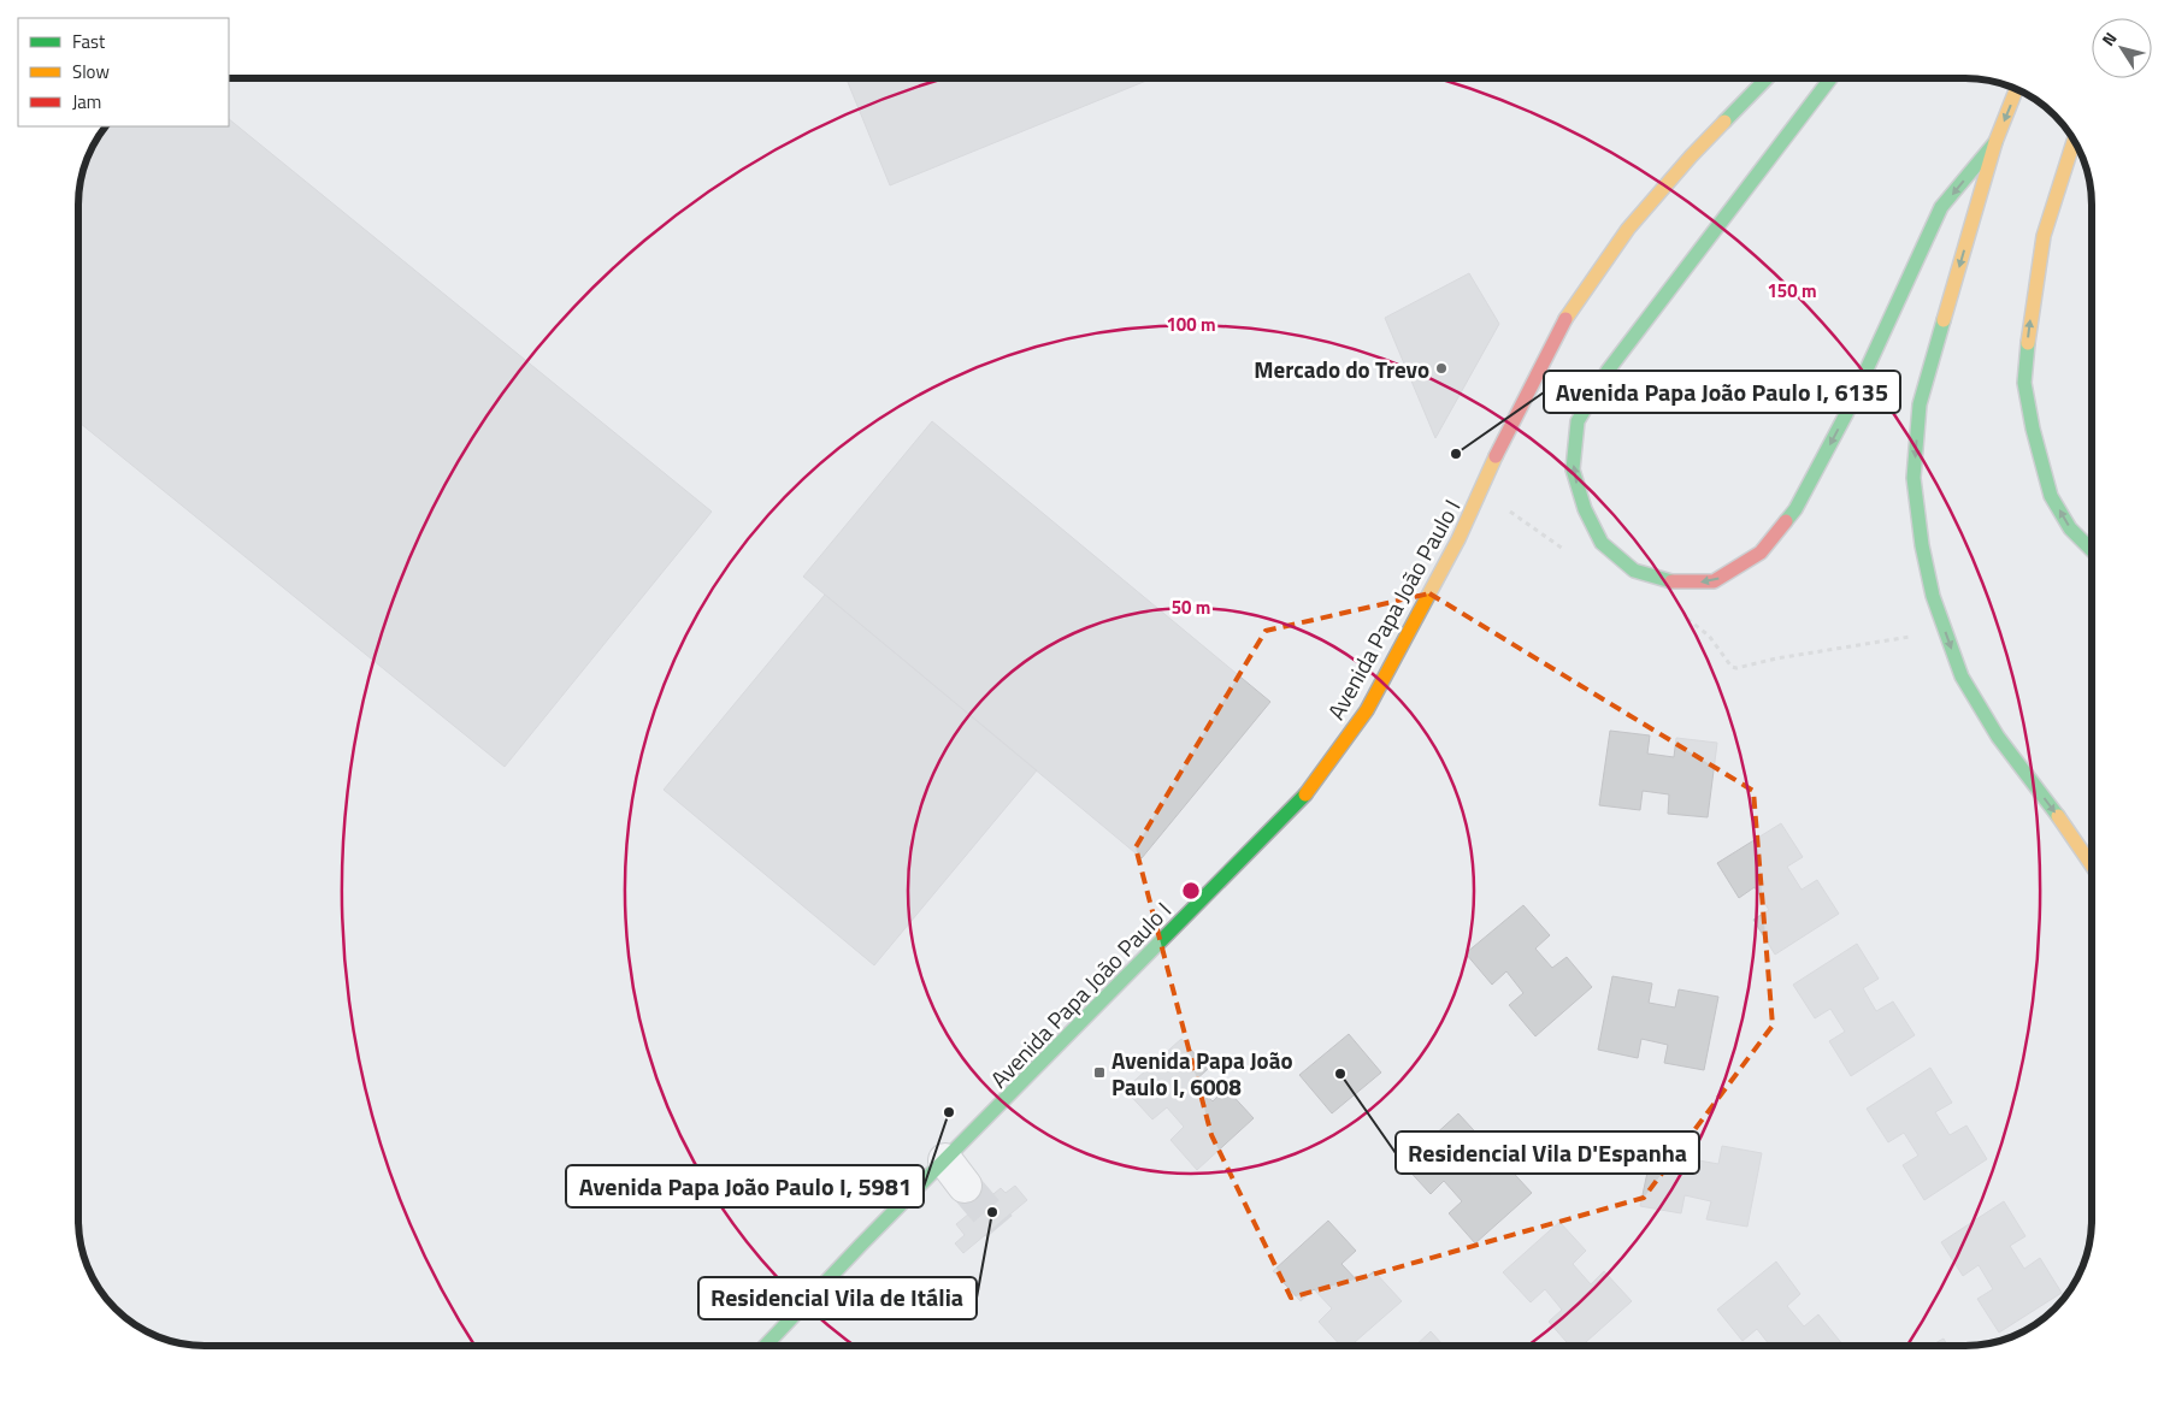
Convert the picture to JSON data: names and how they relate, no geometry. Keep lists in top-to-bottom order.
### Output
{
  "streets": {
    "main road": ["Avenida Papa João Paulo I"]
  },
  "places": {
    "other": [
      "Mercado do Trevo",
      "Avenida Papa João Paulo I, 6135",
      "Residencial Vila D'Espanha",
      "Avenida Papa João Paulo I, 5981",
      "Residencial Vila de Itália"
    ],
    "transit": ["Avenida Papa João Paulo I, 6008"]
  },
  "legend": ["Fast", "Slow", "Jam"],
  "north": "top left",
  "rings": ["150 m", "100 m", "50 m"]
}
